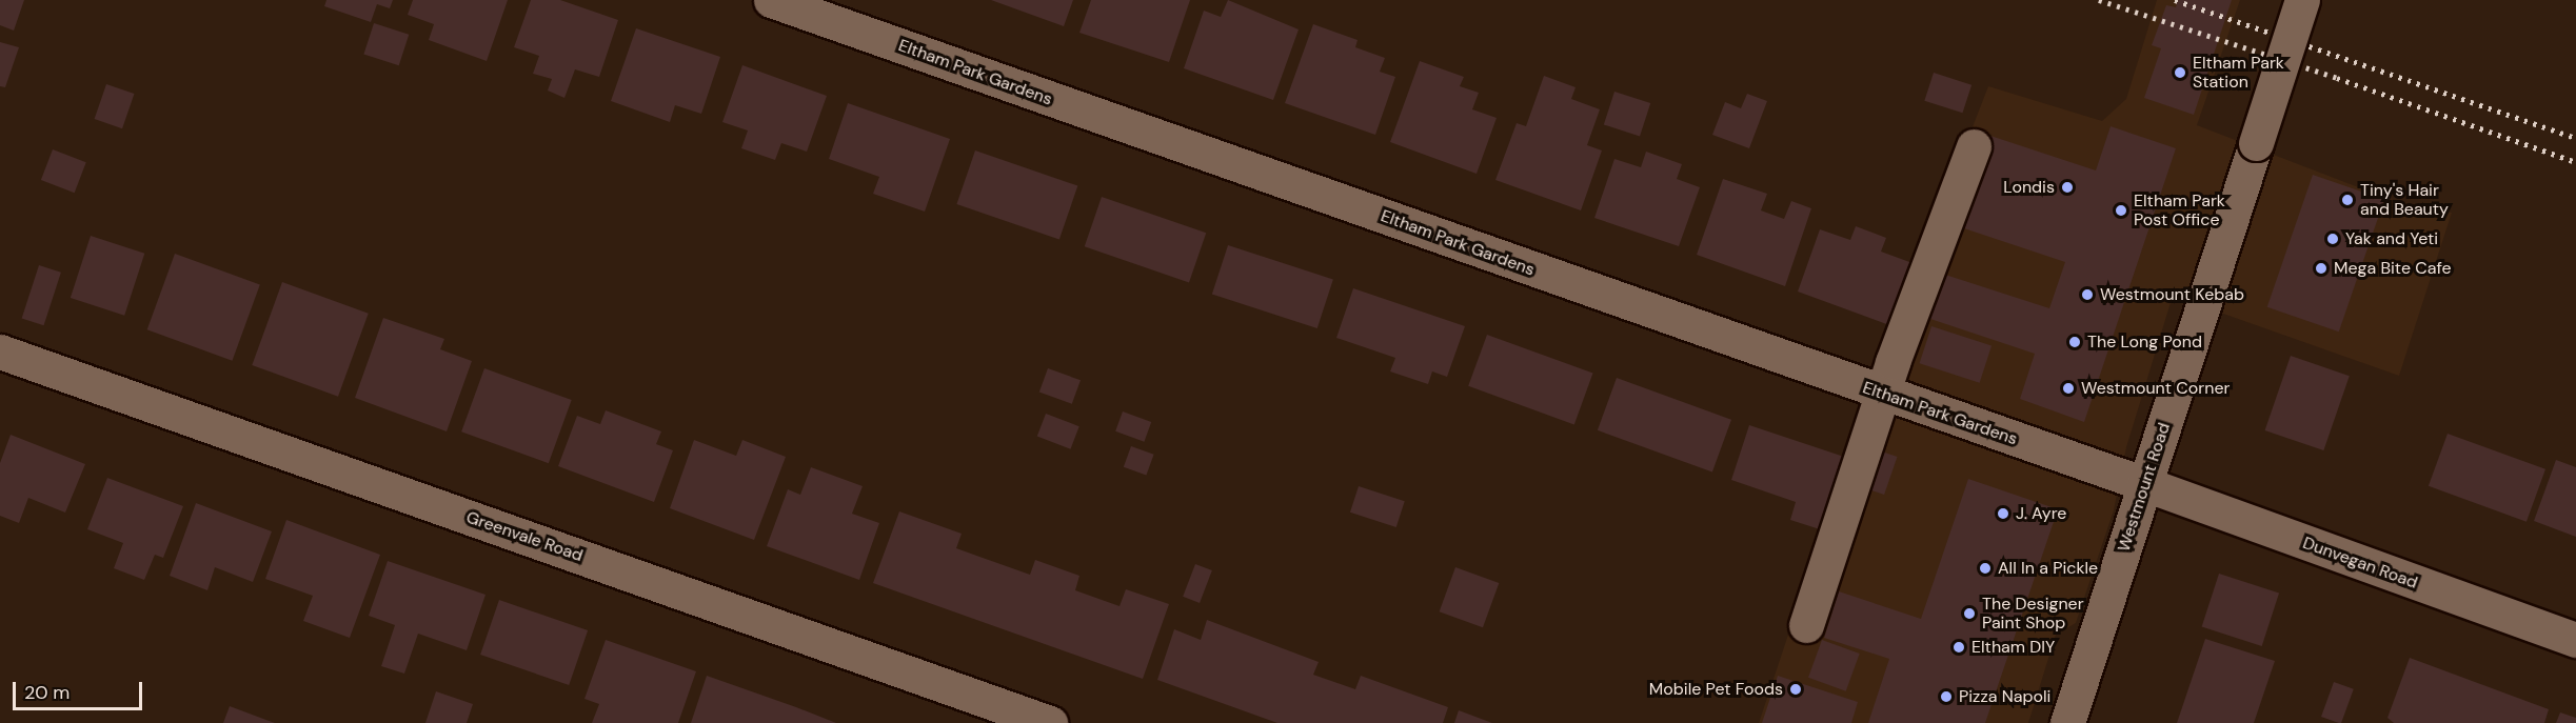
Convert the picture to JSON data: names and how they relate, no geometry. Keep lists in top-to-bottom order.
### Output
{
  "streets": {
    "street": [
      "Eltham Park Gardens",
      "Westmount Road",
      "Greenvale Road",
      "Dunvegan Road"
    ]
  },
  "crossings": [
    ["Eltham Park Gardens", "Westmount Road"],
    ["Eltham Park Gardens", "Dunvegan Road"],
    ["Westmount Road", "Dunvegan Road"]
  ],
  "places": [
    "Eltham Park Station",
    "Londis",
    "Tiny's Hair and Beauty",
    "Eltham Park Post Office",
    "Yak and Yeti",
    "Mega Bite Cafe",
    "Westmount Kebab",
    "The Long Pond",
    "Westmount Corner",
    "J. Ayre",
    "All In a Pickle",
    "The Designer Paint Shop",
    "Eltham DIY",
    "Mobile Pet Foods",
    "Pizza Napoli"
  ],
  "scale_bar": "20 m"
}
